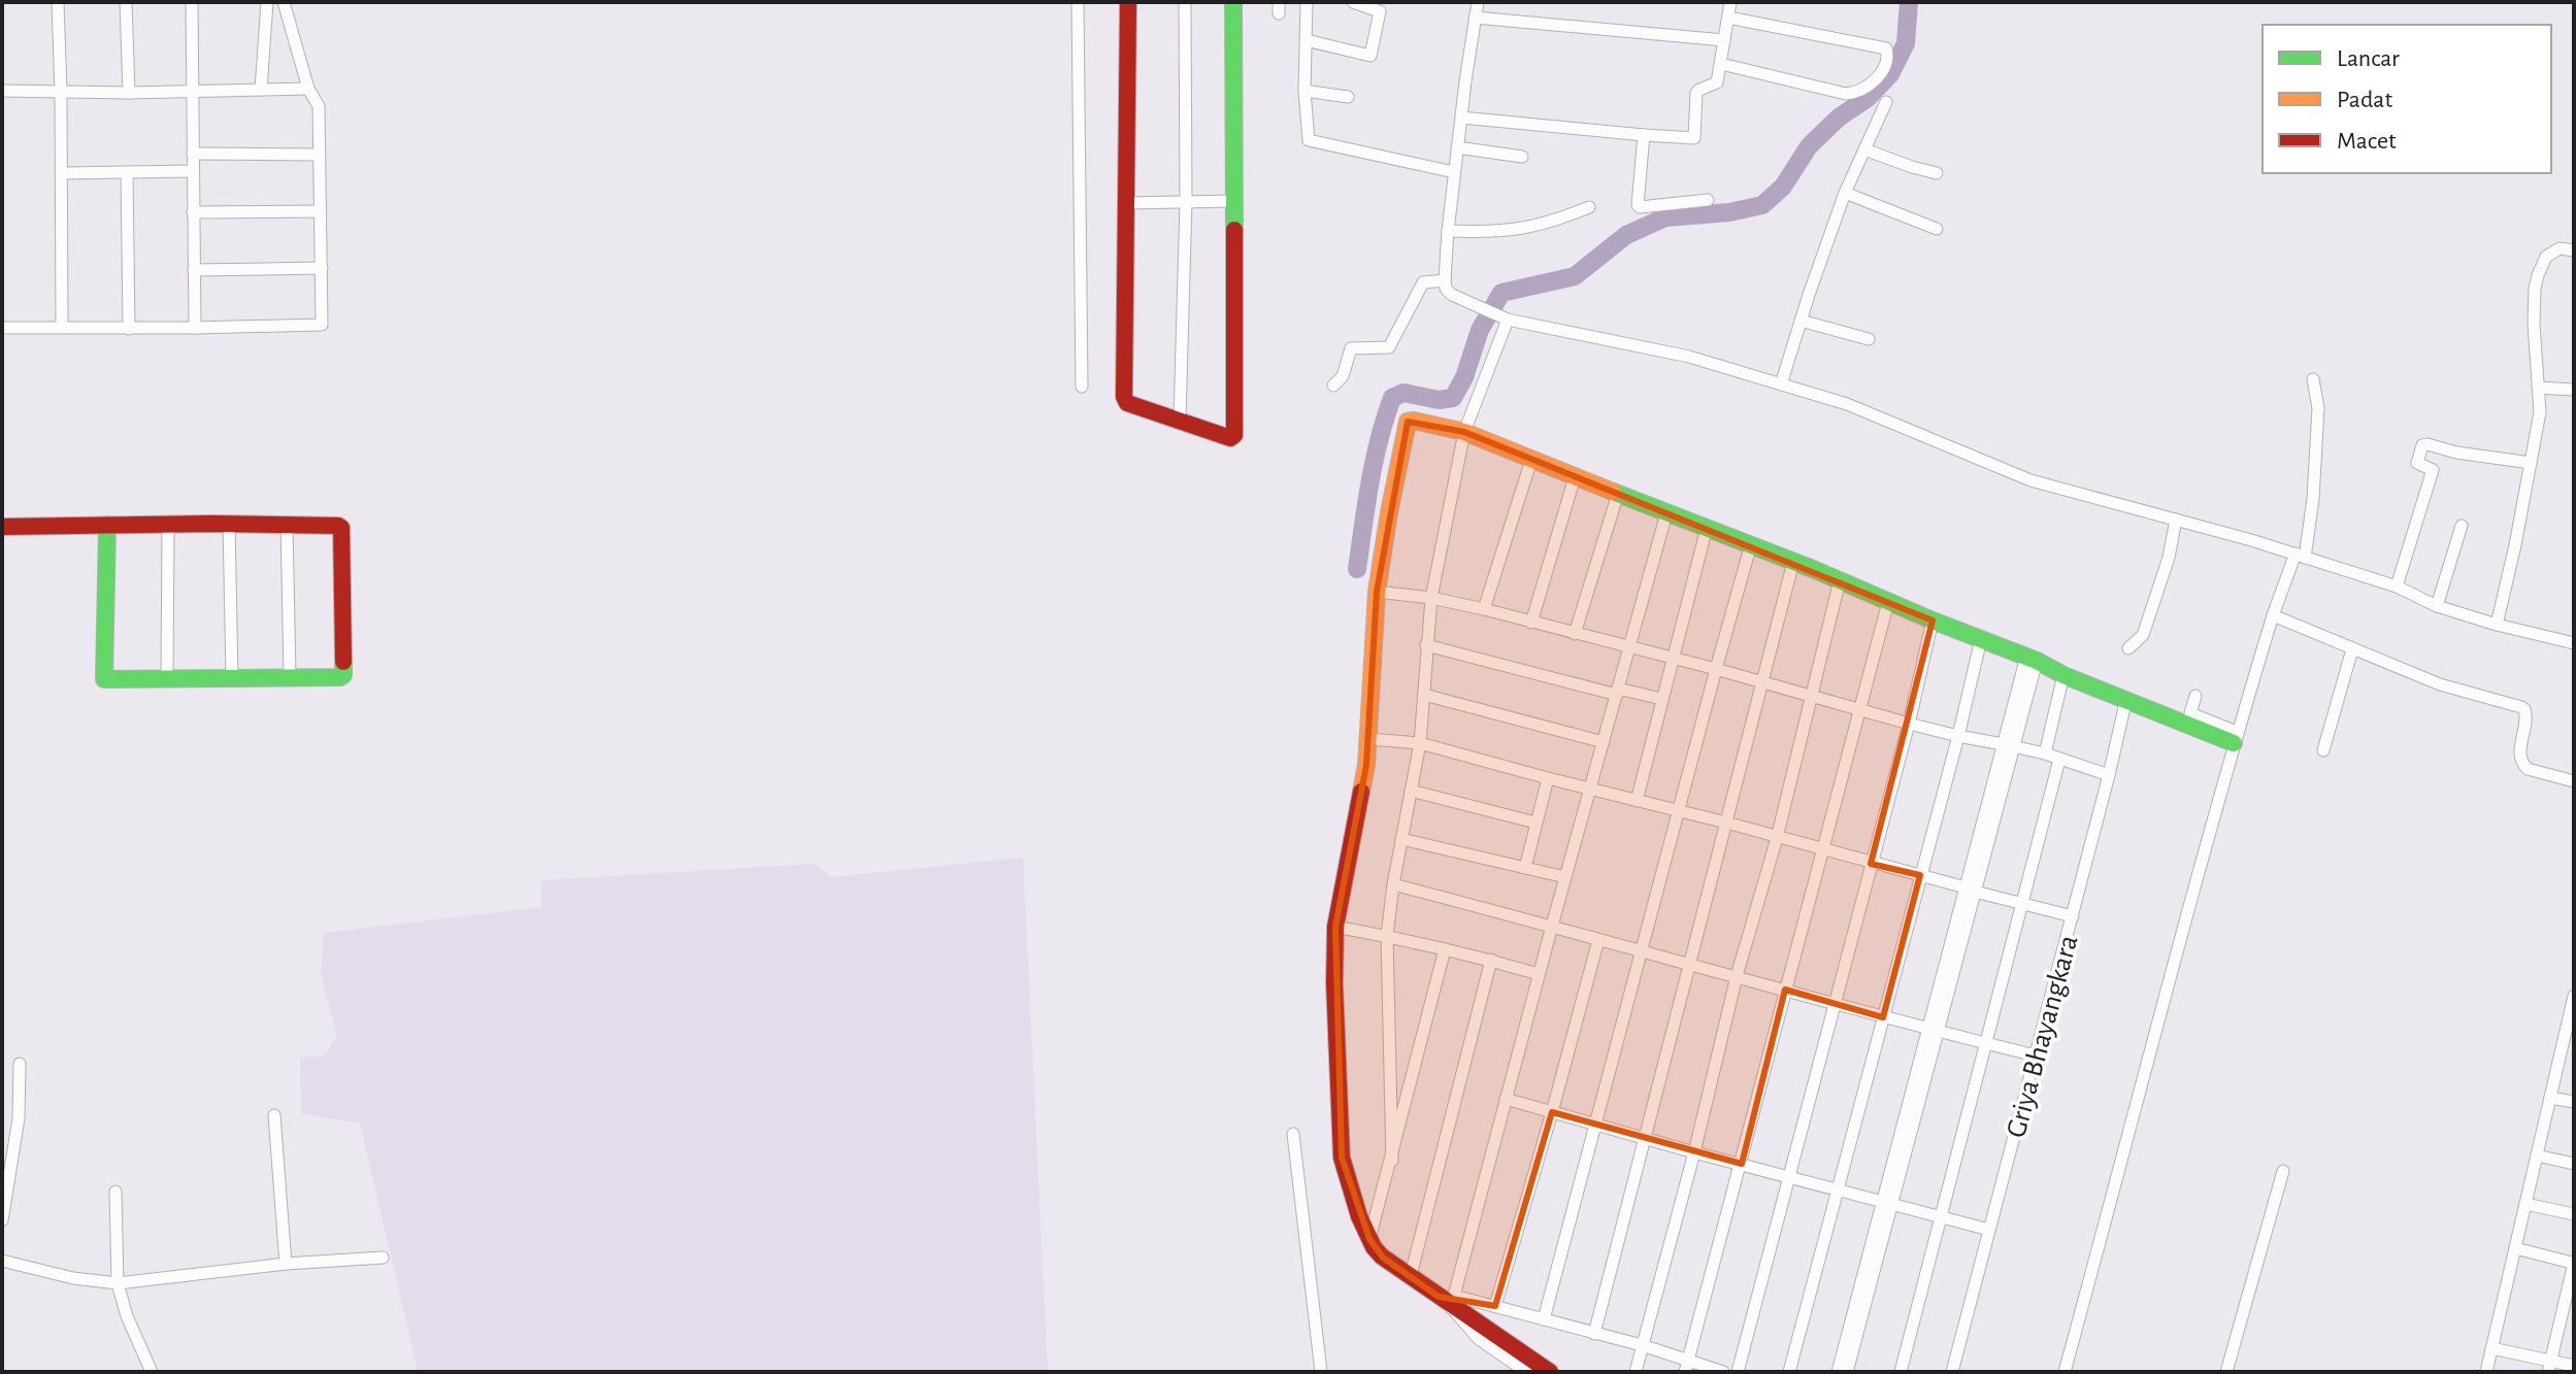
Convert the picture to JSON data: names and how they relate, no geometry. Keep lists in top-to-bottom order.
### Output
{
  "streets": {
    "street": ["Griya Bhayangkara"]
  },
  "legend": ["Lancar", "Padat", "Macet"]
}
